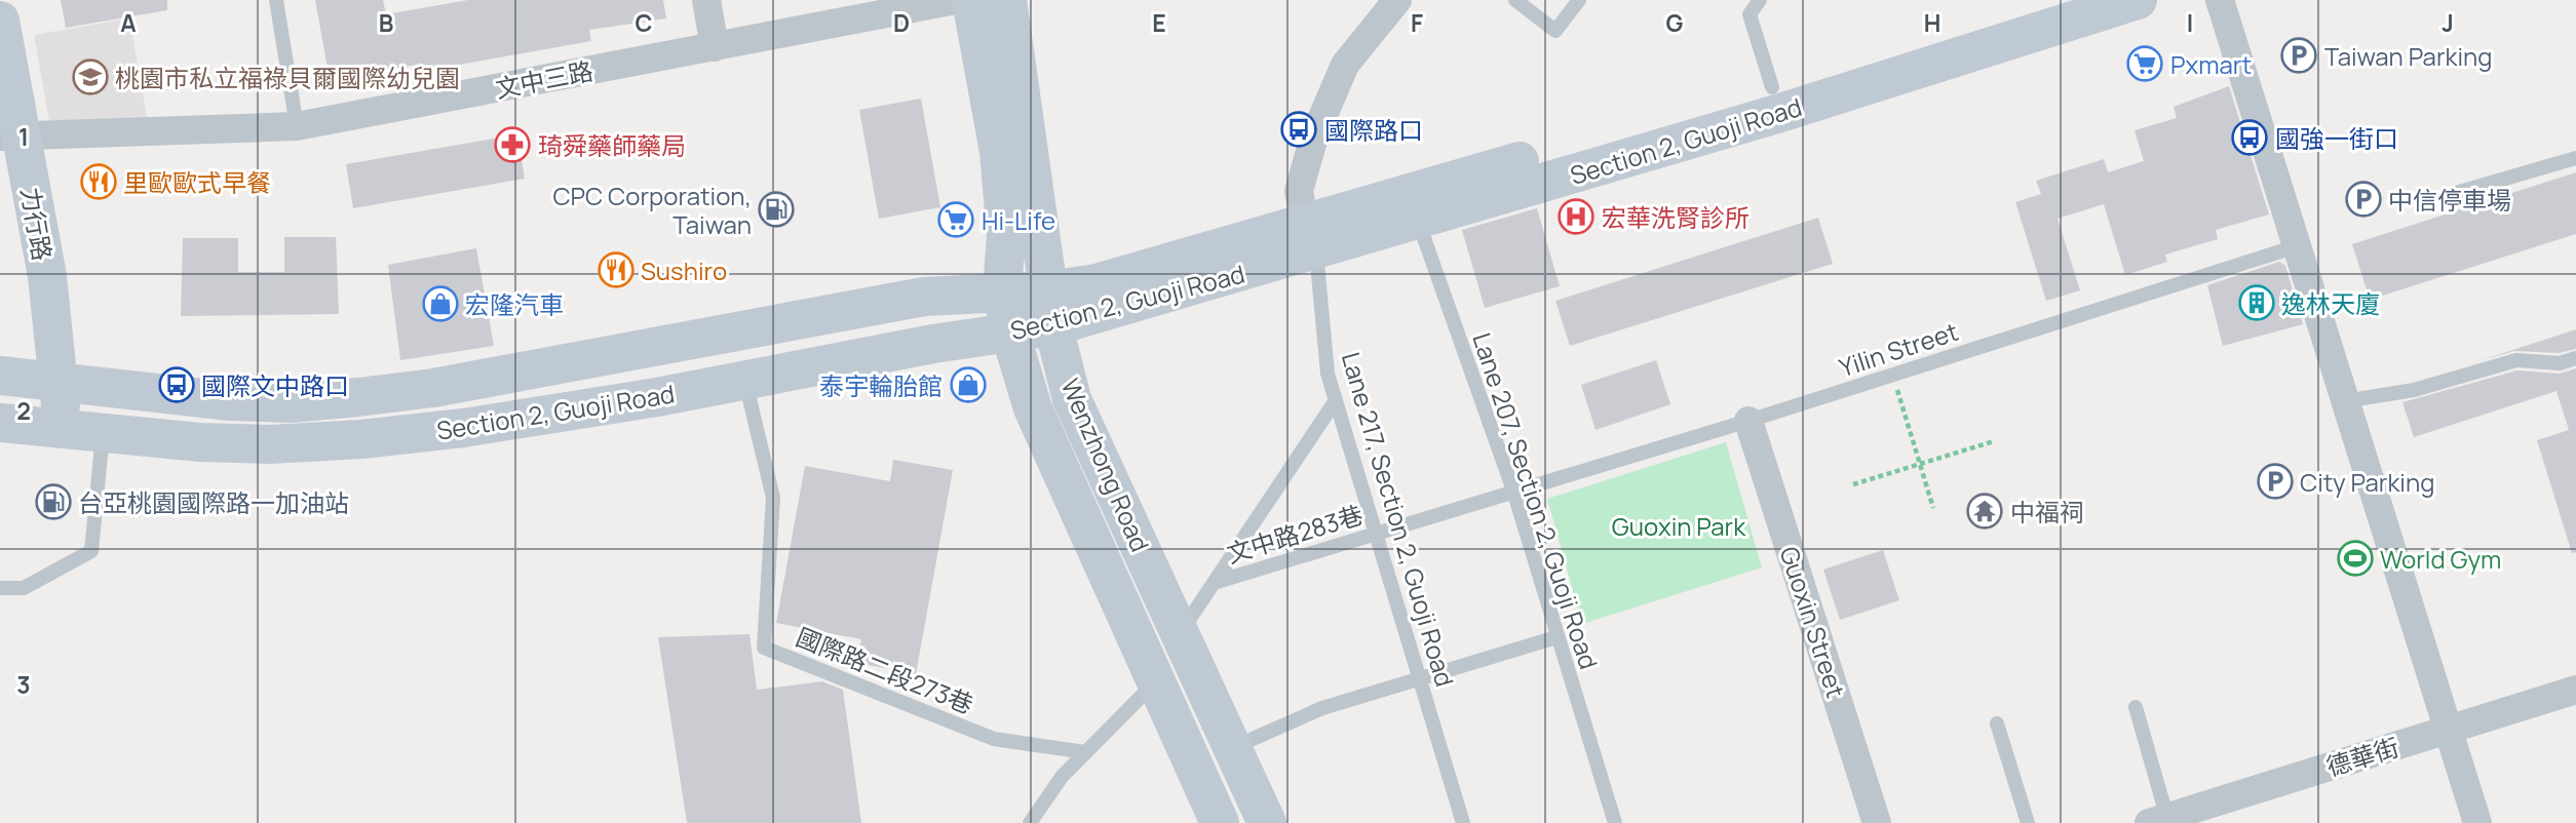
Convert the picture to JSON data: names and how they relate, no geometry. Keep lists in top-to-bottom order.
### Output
{
  "streets": {
    "street": [
      "文中三路",
      "Section 2, Guoji Road",
      "力行路",
      "Wenzhong Road",
      "Guoxin Street",
      "德華街"
    ],
    "lane": [
      "Yilin Street",
      "Lane 207, Section 2, Guoji Road",
      "Lane 217, Section 2, Guoji Road",
      "文中路283巷",
      "國際路二段273巷"
    ]
  },
  "crossings": [
    ["文中三路", "力行路"],
    ["Section 2, Guoji Road", "力行路"],
    ["Section 2, Guoji Road", "Wenzhong Road"],
    ["Section 2, Guoji Road", "Lane 207, Section 2, Guoji Road"],
    ["Section 2, Guoji Road", "Lane 217, Section 2, Guoji Road"],
    ["Section 2, Guoji Road", "國際路二段273巷"],
    ["Yilin Street", "Lane 207, Section 2, Guoji Road"],
    ["Yilin Street", "文中路283巷"],
    ["Yilin Street", "Guoxin Street"],
    ["Lane 207, Section 2, Guoji Road", "文中路283巷"],
    ["Lane 217, Section 2, Guoji Road", "文中路283巷"]
  ],
  "parks": ["Guoxin Park"],
  "places": {
    "parking": ["Taiwan Parking", "中信停車場", "City Parking"],
    "supermarket": ["Pxmart", "Hi-Life"],
    "school or university": ["桃園市私立福祿貝爾國際幼兒園"],
    "bus stop": ["國際路口", "國強一街口", "國際文中路口"],
    "pharmacy": ["琦舜藥師藥局"],
    "restaurant": ["里歐歐式早餐", "Sushiro"],
    "fuel station": ["CPC Corporation, Taiwan", "台亞桃園國際路一加油站"],
    "hospital": ["宏華洗腎診所"],
    "building": ["逸林天廈"],
    "shop": ["宏隆汽車", "泰宇輪胎館"],
    "temple": ["中福祠"],
    "sports": ["World Gym"]
  },
  "grid": {
    "columns": [
      "A",
      "B",
      "C",
      "D",
      "E",
      "F",
      "G",
      "H",
      "I",
      "J"
    ],
    "rows": ["1", "2", "3"]
  }
}
